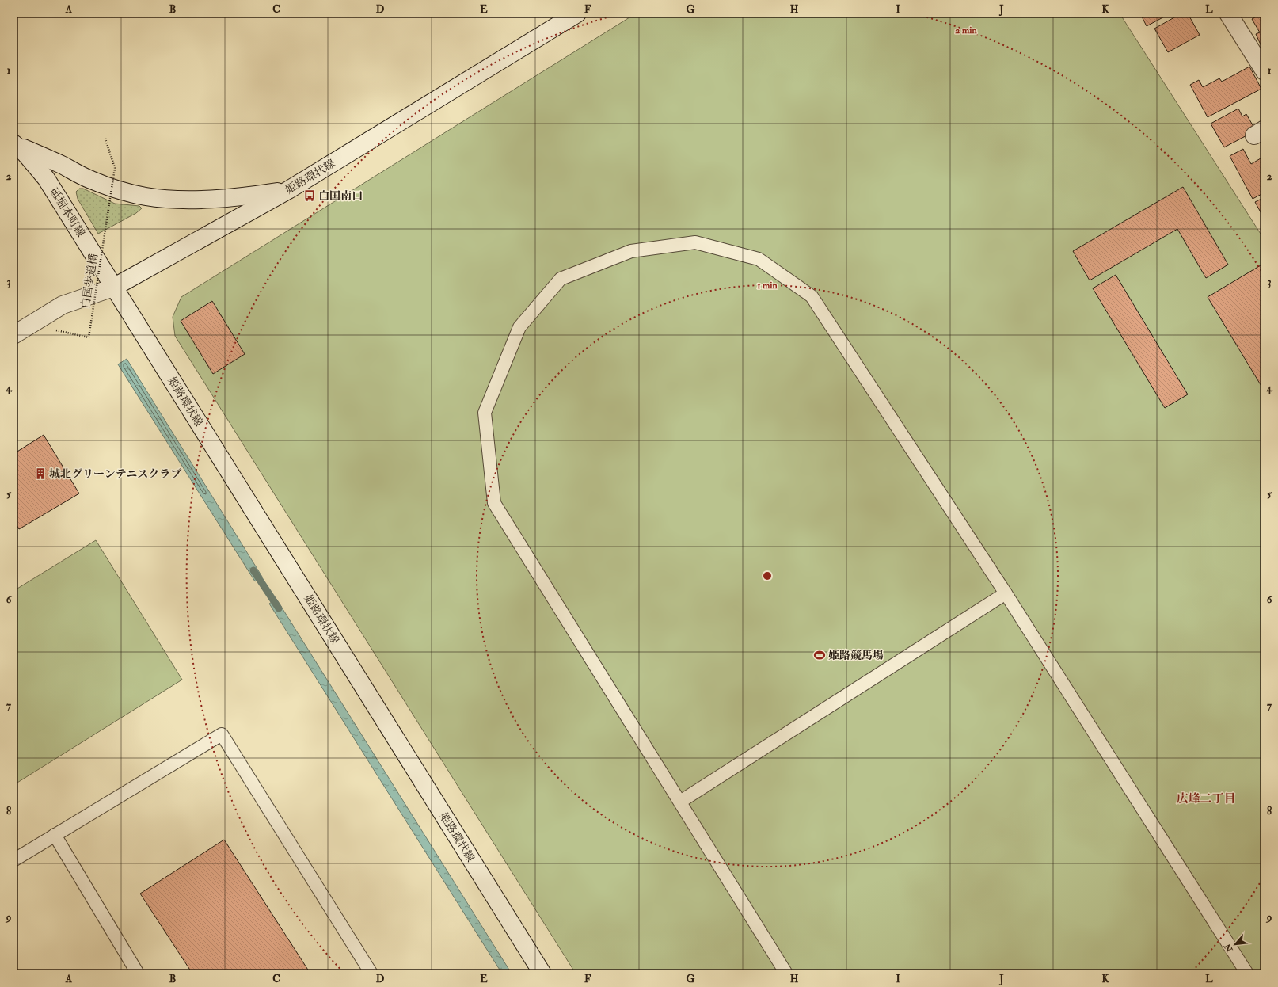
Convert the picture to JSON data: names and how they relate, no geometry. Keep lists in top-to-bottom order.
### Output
{
  "streets": {
    "main road": ["姫路環状線", "砥堀本町線"],
    "path": ["白国歩道橋"]
  },
  "crossings": [
    ["姫路環状線", "砥堀本町線"]
  ],
  "districts": ["広峰二丁目"],
  "places": {
    "bus stop": ["白国南口"],
    "building": ["城北グリーンテニスクラブ"],
    "sports": ["姫路競馬場"]
  },
  "north": "bottom left",
  "grid": {
    "columns": [
      "A",
      "B",
      "C",
      "D",
      "E",
      "F",
      "G",
      "H",
      "I",
      "J",
      "K",
      "L"
    ],
    "rows": [
      "1",
      "2",
      "3",
      "4",
      "5",
      "6",
      "7",
      "8",
      "9"
    ]
  },
  "rings": ["2 min", "1 min"]
}
